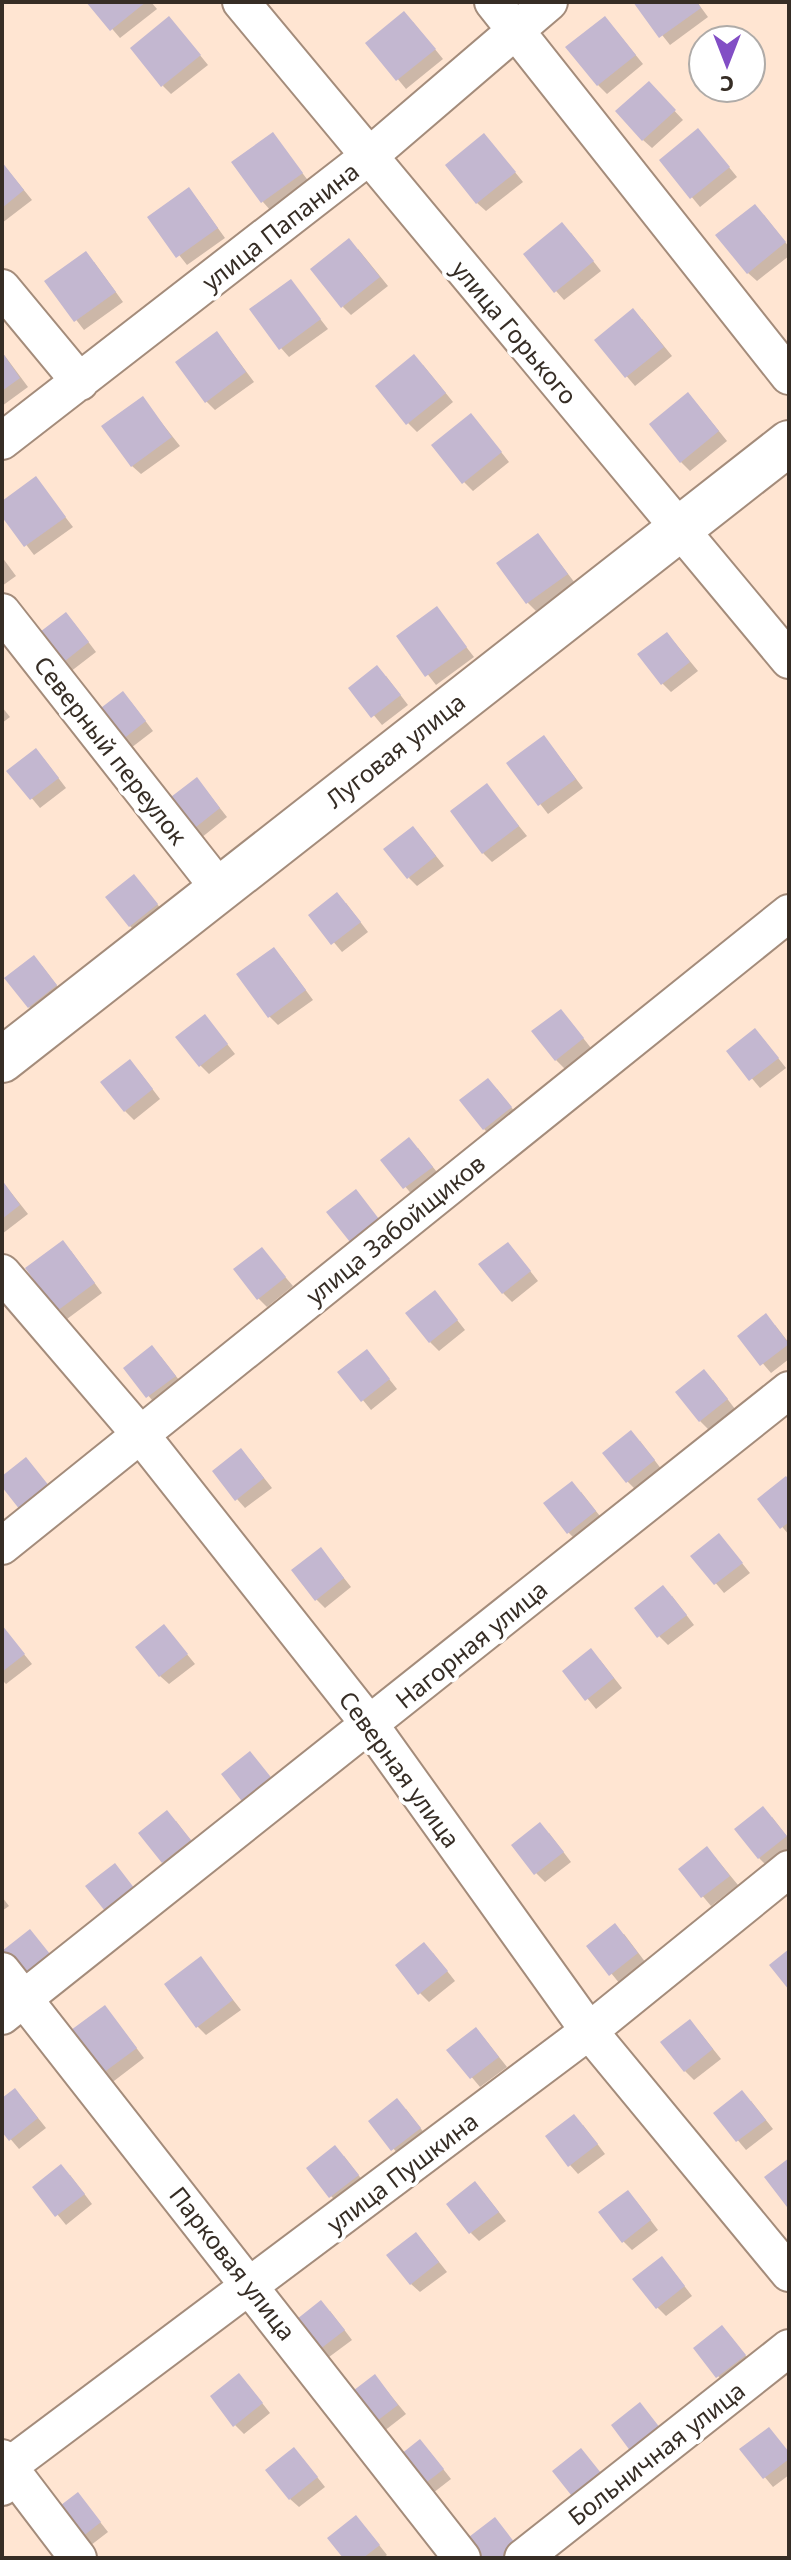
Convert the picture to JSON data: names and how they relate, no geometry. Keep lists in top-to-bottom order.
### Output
{
  "streets": {
    "main road": ["Луговая улица"],
    "street": [
      "улица Папанина",
      "улица Горького",
      "Северный переулок",
      "улица Забойщиков",
      "Нагорная улица",
      "Северная улица",
      "улица Пушкина",
      "Парковая улица",
      "Больничная улица"
    ]
  },
  "crossings": [
    ["улица Папанина", "улица Горького"],
    ["улица Горького", "Луговая улица"],
    ["Северный переулок", "Луговая улица"],
    ["улица Забойщиков", "Северная улица"],
    ["Нагорная улица", "Северная улица"],
    ["Нагорная улица", "Парковая улица"],
    ["Северная улица", "улица Пушкина"],
    ["улица Пушкина", "Парковая улица"]
  ],
  "north": "bottom"
}
